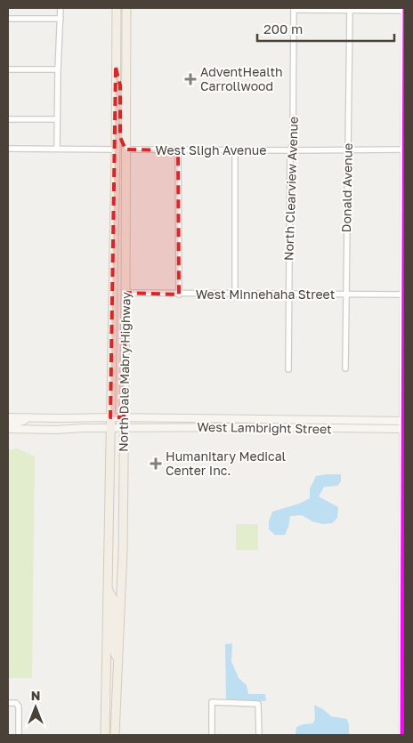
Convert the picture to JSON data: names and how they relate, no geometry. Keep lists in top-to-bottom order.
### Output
{
  "streets": {
    "main road": ["North Dale Mabry Highway", "West Lambright Street"],
    "street": [
      "West Sligh Avenue",
      "Donald Avenue",
      "North Clearview Avenue",
      "West Minnehaha Street"
    ]
  },
  "crossings": [
    ["West Sligh Avenue", "Donald Avenue"],
    ["West Sligh Avenue", "North Clearview Avenue"],
    ["West Sligh Avenue", "North Dale Mabry Highway"],
    ["Donald Avenue", "West Minnehaha Street"],
    ["North Clearview Avenue", "West Minnehaha Street"],
    ["West Minnehaha Street", "North Dale Mabry Highway"],
    ["North Dale Mabry Highway", "West Lambright Street"]
  ],
  "places": {
    "health": ["AdventHealth Carrollwood", "Humanitary Medical Center Inc."]
  },
  "scale_bar": "200 m",
  "north": "top"
}
